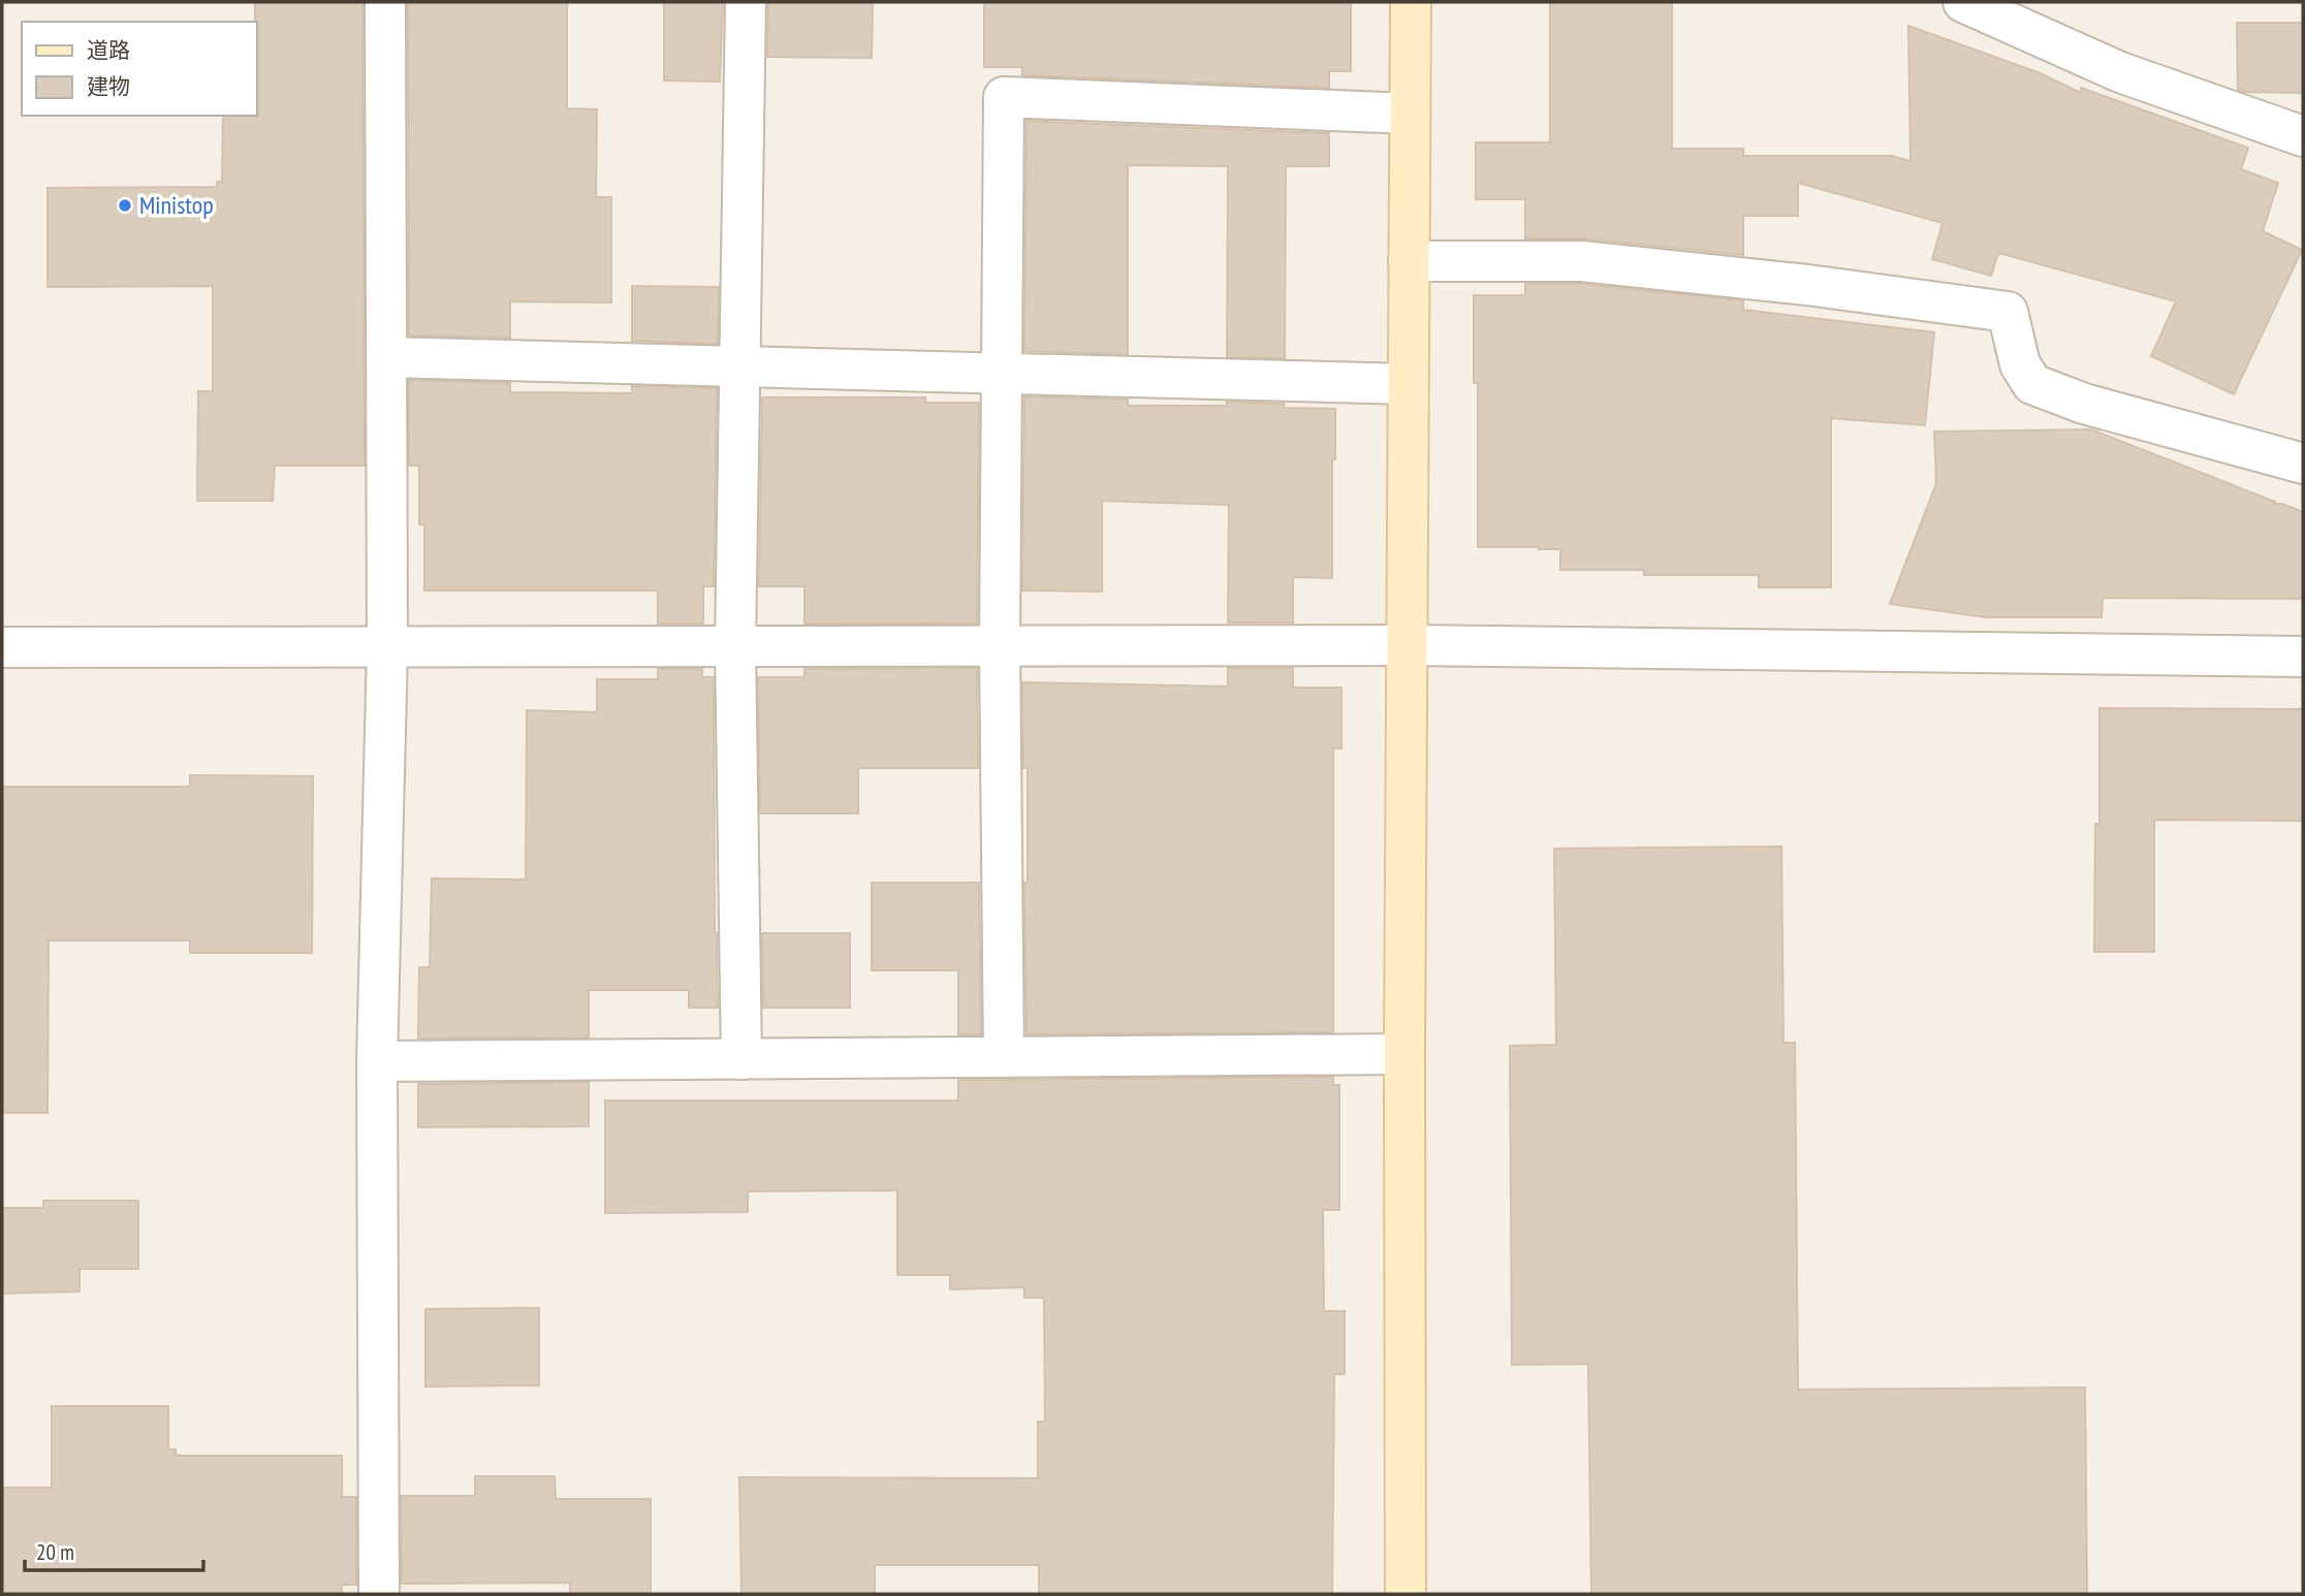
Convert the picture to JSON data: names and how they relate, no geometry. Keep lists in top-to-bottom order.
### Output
{
  "places": ["Ministop"],
  "legend": ["道路", "建物"],
  "scale_bar": "20 m"
}
